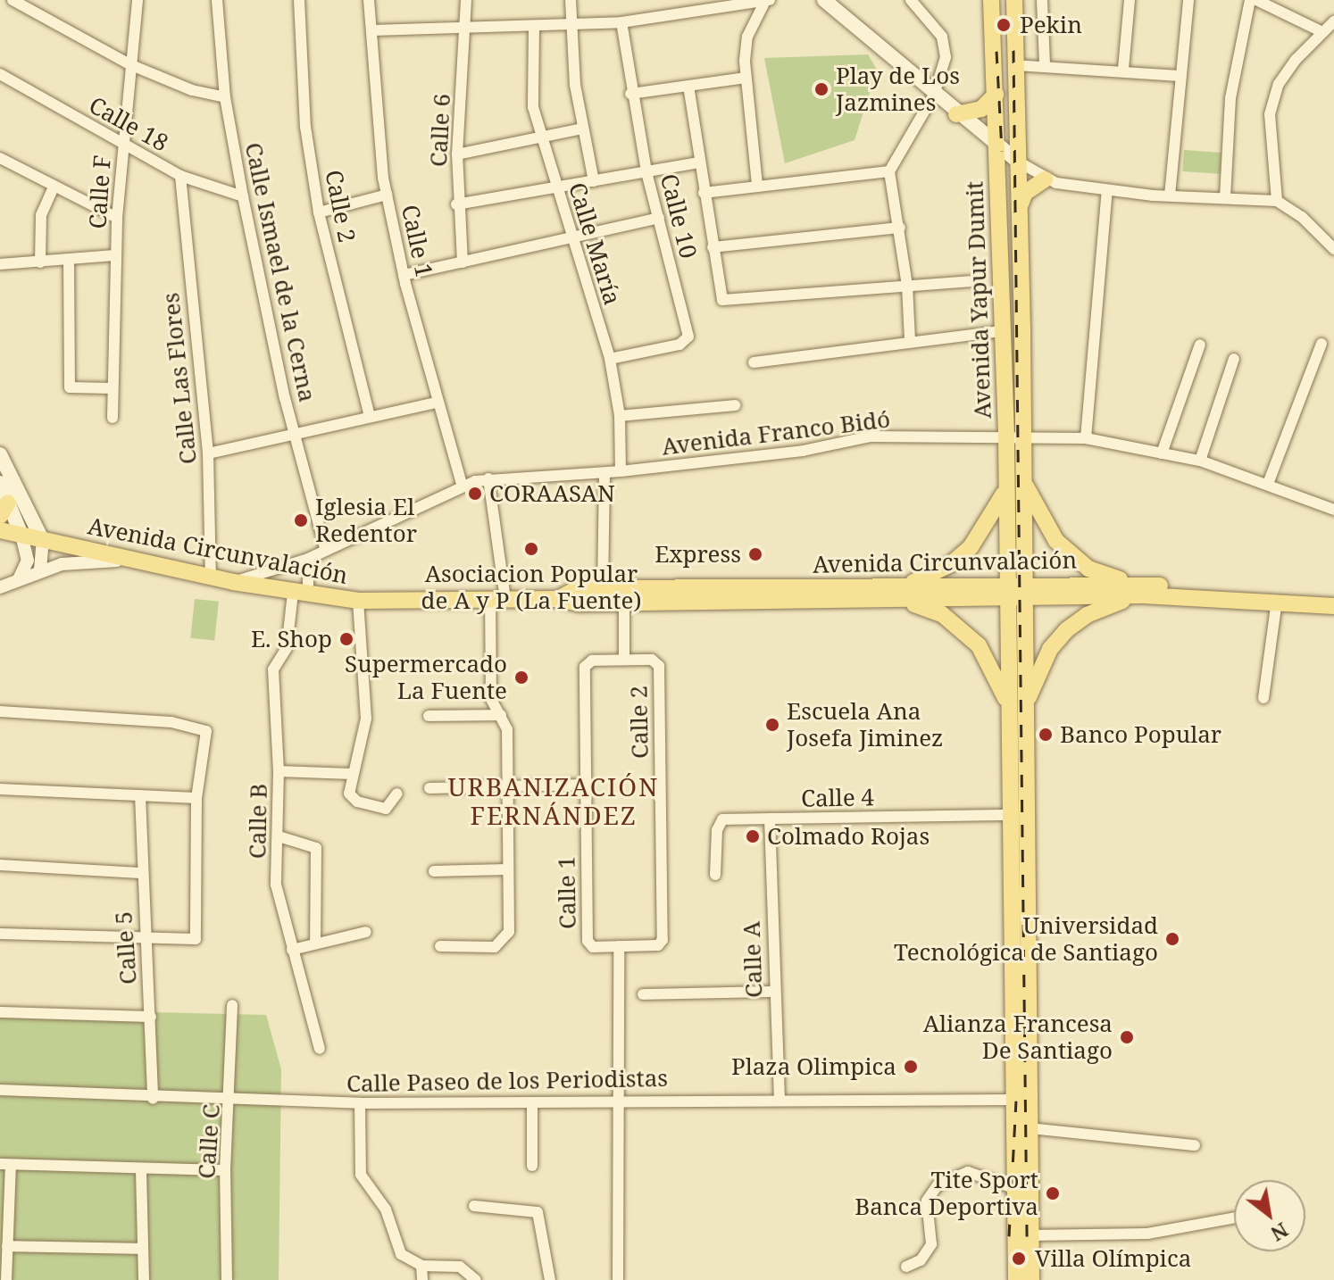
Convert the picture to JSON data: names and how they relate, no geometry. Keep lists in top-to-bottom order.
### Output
{
  "streets": {
    "main road": ["Avenida Yapur Dumit", "Avenida Circunvalación"],
    "street": [
      "Calle 18",
      "Calle 6",
      "Calle F",
      "Calle 2",
      "Calle 10",
      "Calle 1",
      "Calle María",
      "Calle Ismael de la Cerna",
      "Calle Las Flores",
      "Avenida Franco Bidó",
      "Calle 4",
      "Calle B",
      "Calle 5",
      "Calle A",
      "Calle Paseo de los Periodistas",
      "Calle C"
    ]
  },
  "crossings": [
    ["Calle 18", "Calle F"],
    ["Calle 18", "Calle Ismael de la Cerna"],
    ["Calle 18", "Calle Las Flores"],
    ["Calle 2", "Calle 1"],
    ["Calle 10", "Calle María"],
    ["Calle 1", "Avenida Franco Bidó"],
    ["Calle María", "Avenida Franco Bidó"],
    ["Calle Ismael de la Cerna", "Avenida Franco Bidó"],
    ["Avenida Yapur Dumit", "Avenida Franco Bidó"],
    ["Avenida Yapur Dumit", "Avenida Circunvalación"],
    ["Calle Las Flores", "Avenida Circunvalación"],
    ["Avenida Franco Bidó", "Avenida Circunvalación"],
    ["Avenida Franco Bidó", "Calle B"],
    ["Avenida Circunvalación", "Calle B"],
    ["Calle 4", "Calle A"],
    ["Calle 5", "Calle Paseo de los Periodistas"],
    ["Calle A", "Calle Paseo de los Periodistas"],
    ["Calle Paseo de los Periodistas", "Calle C"]
  ],
  "districts": ["URBANIZACIÓN FERNÁNDEZ"],
  "places": [
    "Pekin",
    "Play de Los Jazmines",
    "CORAASAN",
    "Iglesia El Redentor",
    "Asociacion Popular de A y P (La Fuente)",
    "Express",
    "E. Shop",
    "Supermercado La Fuente",
    "Escuela Ana Josefa Jiminez",
    "Banco Popular",
    "Colmado Rojas",
    "Universidad Tecnológica de Santiago",
    "Alianza Francesa De Santiago",
    "Plaza Olimpica",
    "Tite Sport Banca Deportiva",
    "Villa Olímpica"
  ],
  "north": "bottom right"
}
